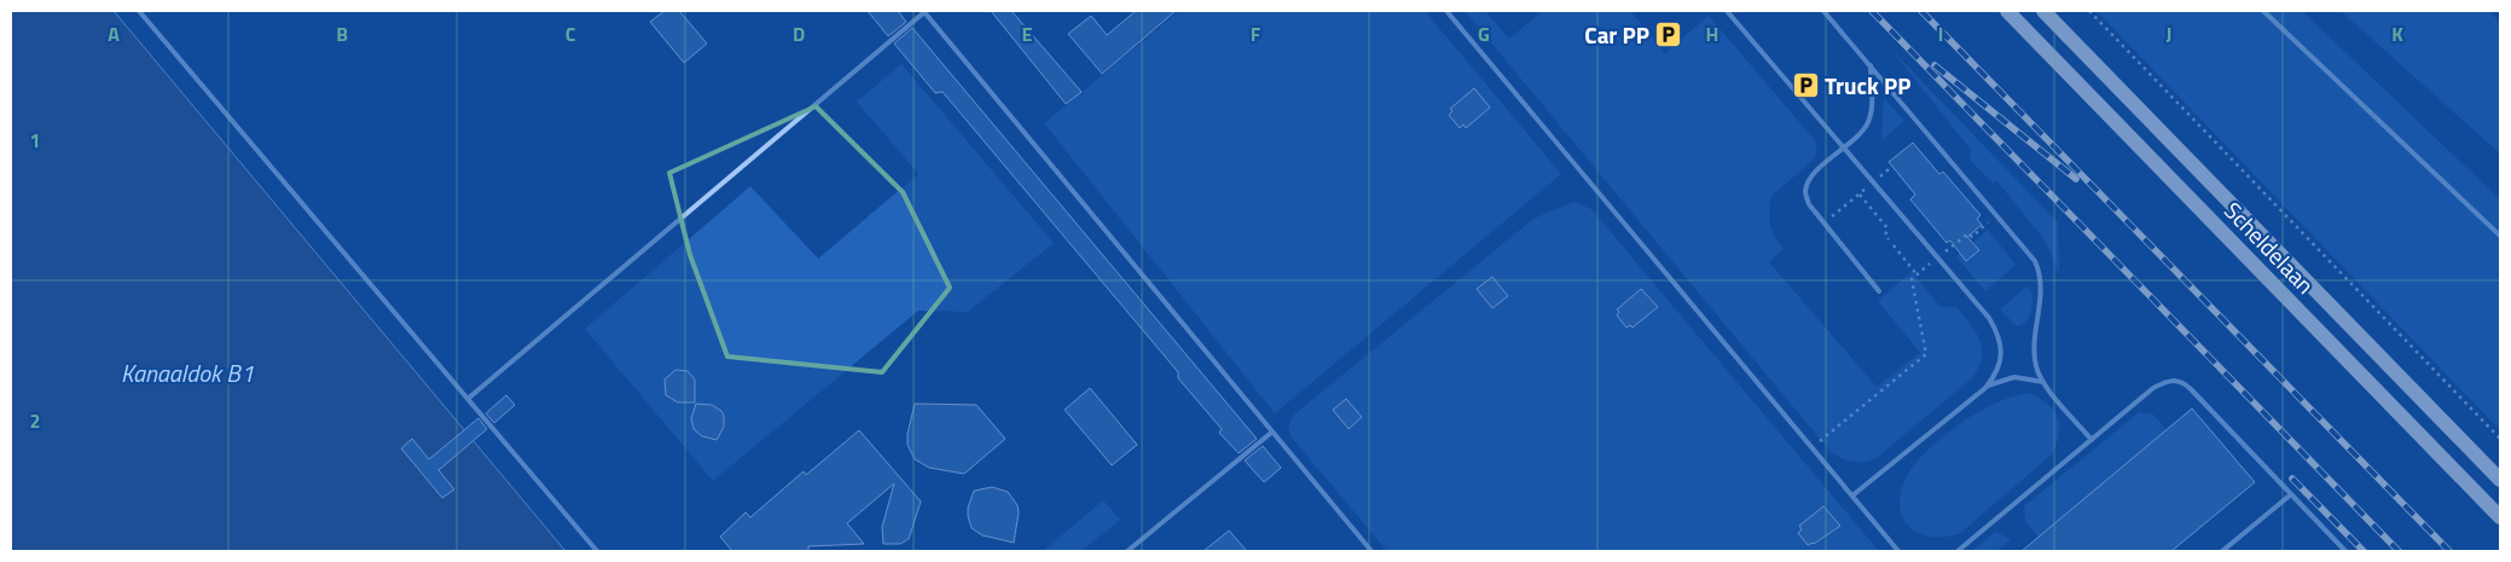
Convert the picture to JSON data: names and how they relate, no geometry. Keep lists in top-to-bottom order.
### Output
{
  "streets": {
    "main road": ["Scheldelaan"]
  },
  "water": ["Kanaaldok B1"],
  "places": {
    "parking": ["Car PP", "Truck PP"]
  },
  "grid": {
    "columns": [
      "A",
      "B",
      "C",
      "D",
      "E",
      "F",
      "G",
      "H",
      "I",
      "J",
      "K"
    ],
    "rows": ["1", "2"]
  }
}
